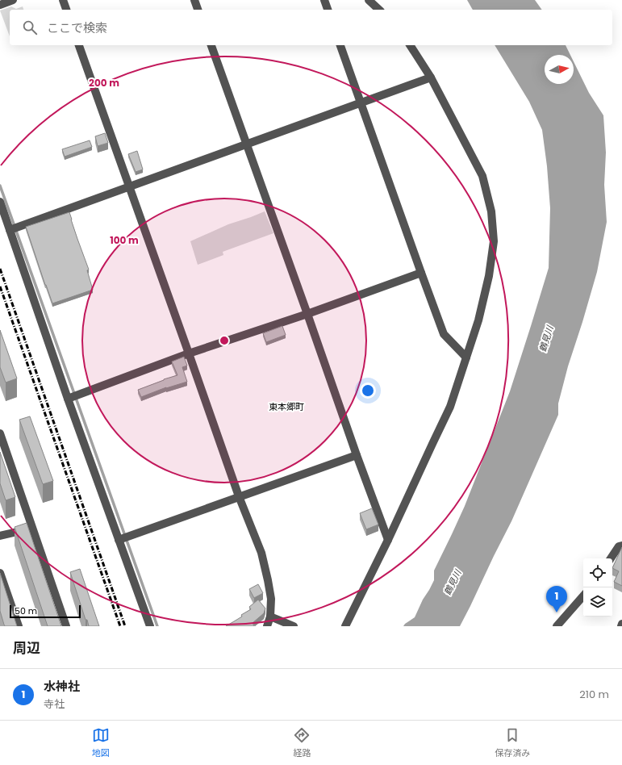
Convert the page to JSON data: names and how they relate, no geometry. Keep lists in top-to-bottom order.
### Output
{
  "districts": ["東本郷町"],
  "water": ["鶴見川"],
  "scale_bar": "50 m",
  "north": "right",
  "page": {
    "search": "ここで検索",
    "pins": "1",
    "scale": "50 m",
    "heading": "周辺",
    "list": [
      {
        "mark": "1",
        "name": "水神社",
        "note": "寺社",
        "value": "210 m"
      }
    ],
    "nav": ["地図", "経路", "保存済み"]
  },
  "rings": ["200 m", "100 m"]
}
